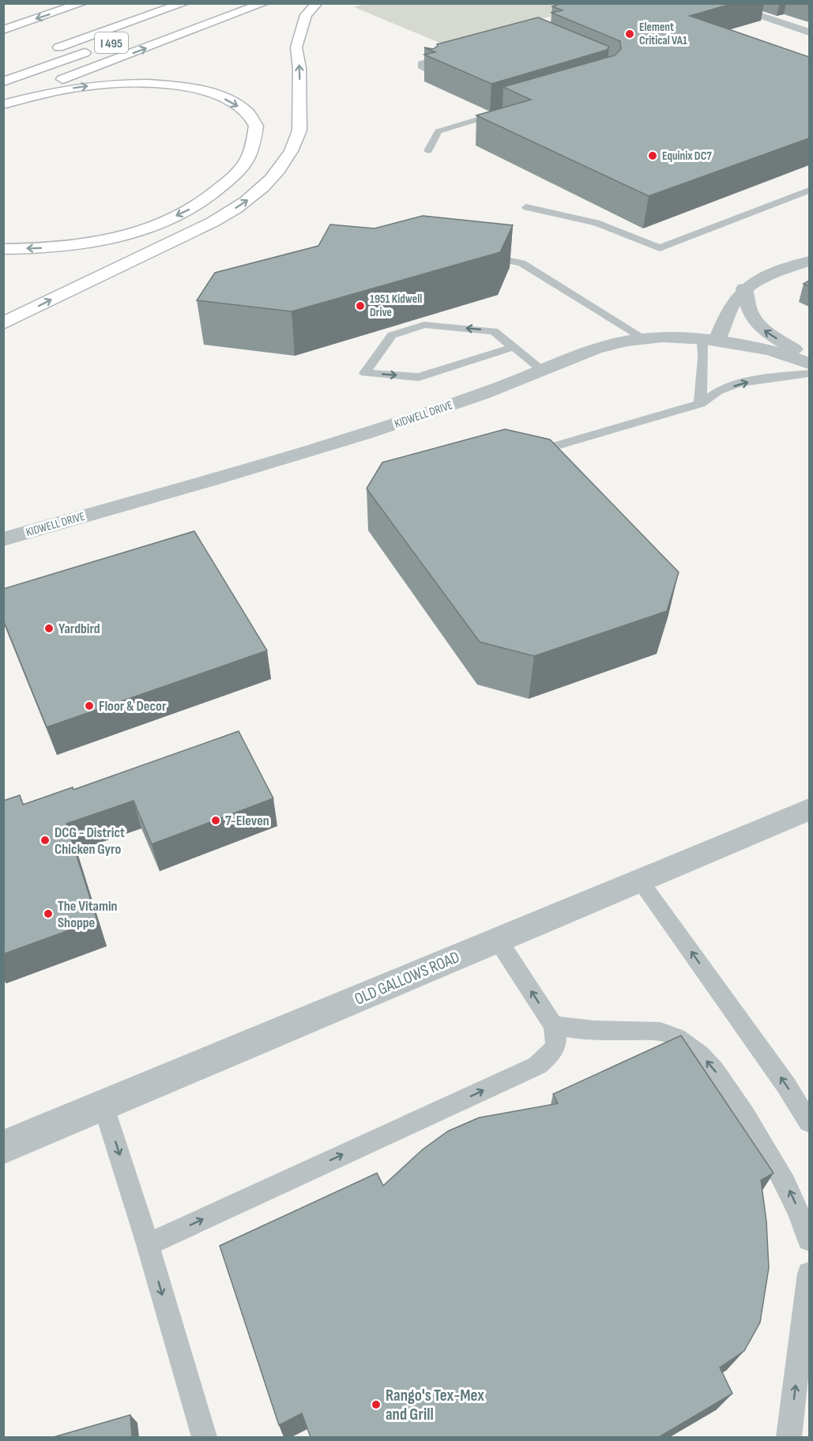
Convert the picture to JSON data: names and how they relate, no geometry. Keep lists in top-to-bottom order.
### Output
{
  "streets": {
    "highway": ["I 495"],
    "street": ["KIDWELL DRIVE", "OLD GALLOWS ROAD"]
  },
  "places": [
    "Element Critical VA1",
    "Equinix DC7",
    "1951 Kidwell Drive",
    "Yardbird",
    "Floor & Decor",
    "7-Eleven",
    "DCG - District Chicken Gyro",
    "The Vitamin Shoppe",
    "Rango's Tex-Mex and Grill"
  ]
}
